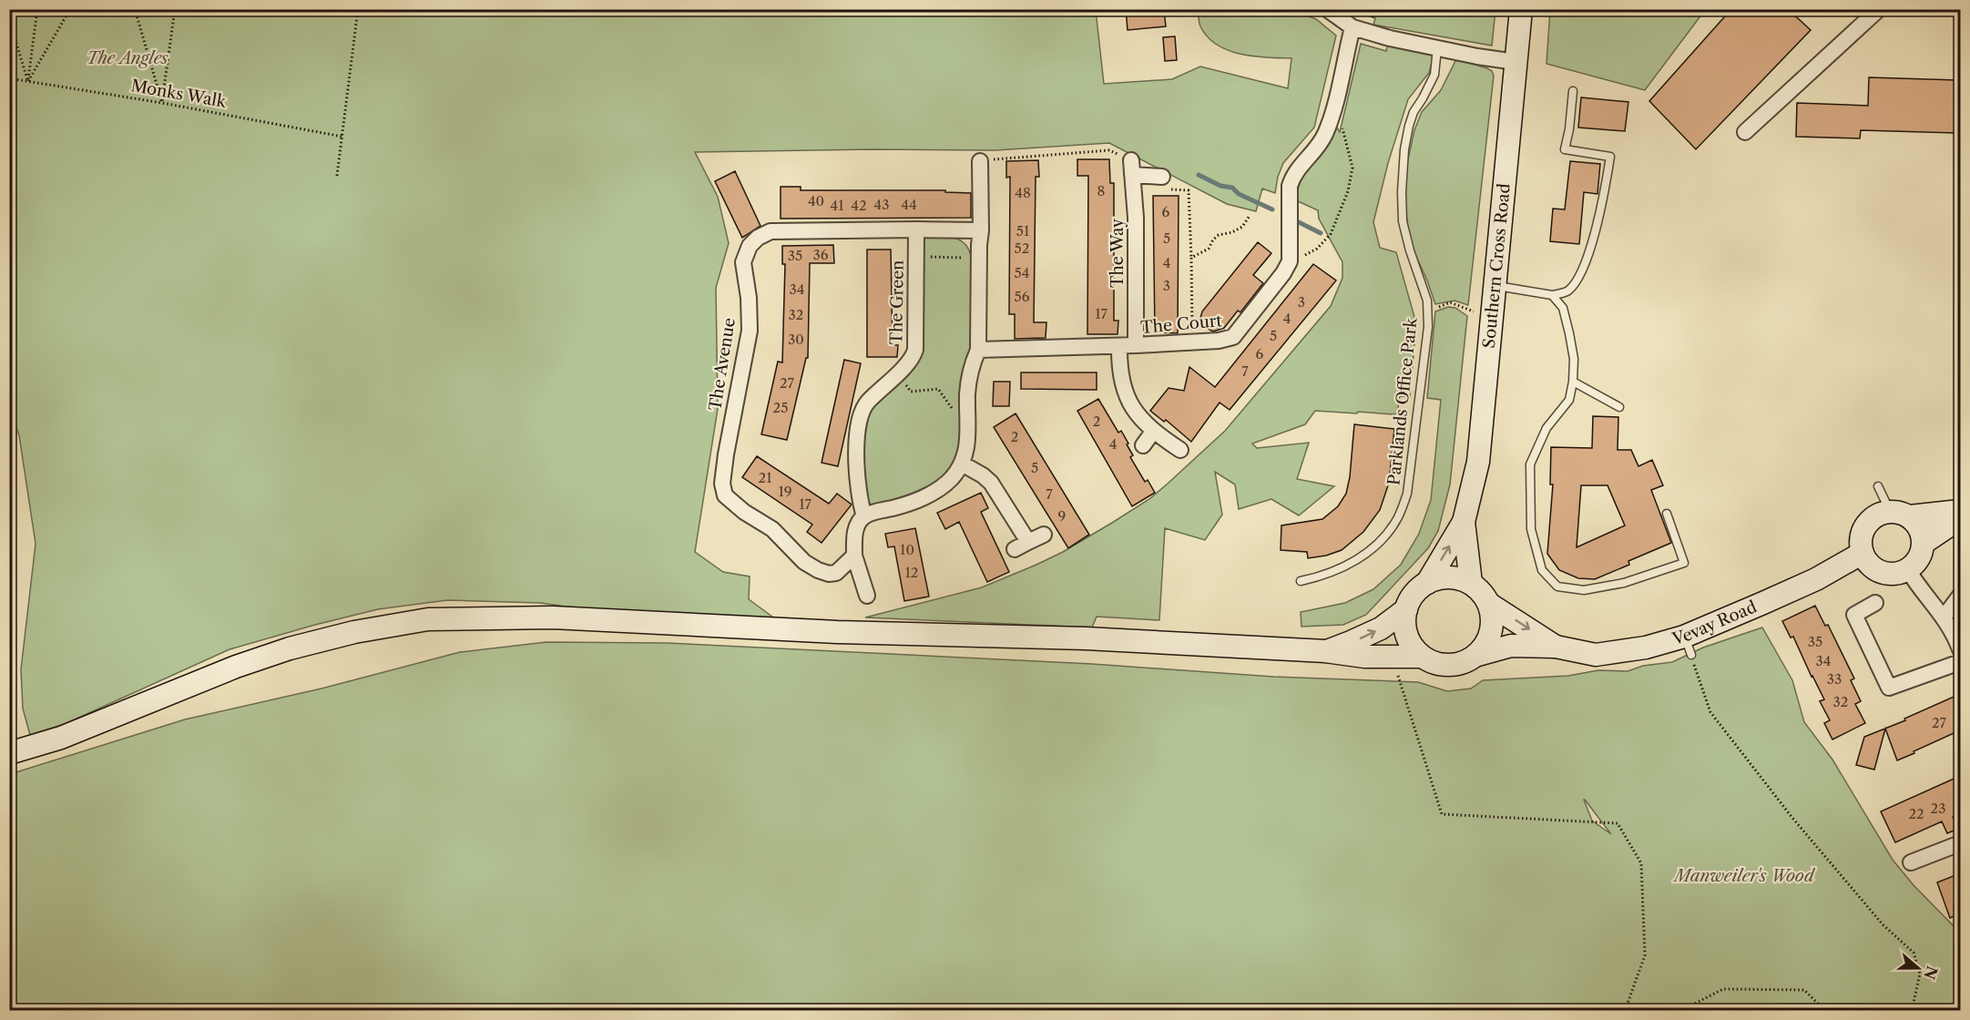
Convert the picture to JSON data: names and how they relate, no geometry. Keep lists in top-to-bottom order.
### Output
{
  "streets": {
    "main road": ["Southern Cross Road", "Vevay Road"],
    "street": [
      "The Way",
      "The Green",
      "The Court",
      "The Avenue"
    ],
    "lane": ["Parklands Office Park"],
    "path": ["Monks Walk"]
  },
  "crossings": [
    ["The Way", "The Court"],
    ["Southern Cross Road", "Vevay Road"],
    ["The Green", "The Avenue"]
  ],
  "parks": ["The Angles", "Manweiler's Wood"],
  "house_numbers": [
    "8",
    "48",
    "40",
    "43",
    "44",
    "41",
    "42",
    "6",
    "51",
    "5",
    "52",
    "36",
    "35",
    "4",
    "54",
    "3",
    "34",
    "56",
    "3",
    "17",
    "32",
    "4",
    "5",
    "30",
    "6",
    "7",
    "27",
    "25",
    "2",
    "2",
    "4",
    "5",
    "21",
    "19",
    "7",
    "17",
    "9",
    "10",
    "12",
    "35",
    "34",
    "33",
    "32",
    "27",
    "23",
    "22"
  ],
  "north": "right"
}
